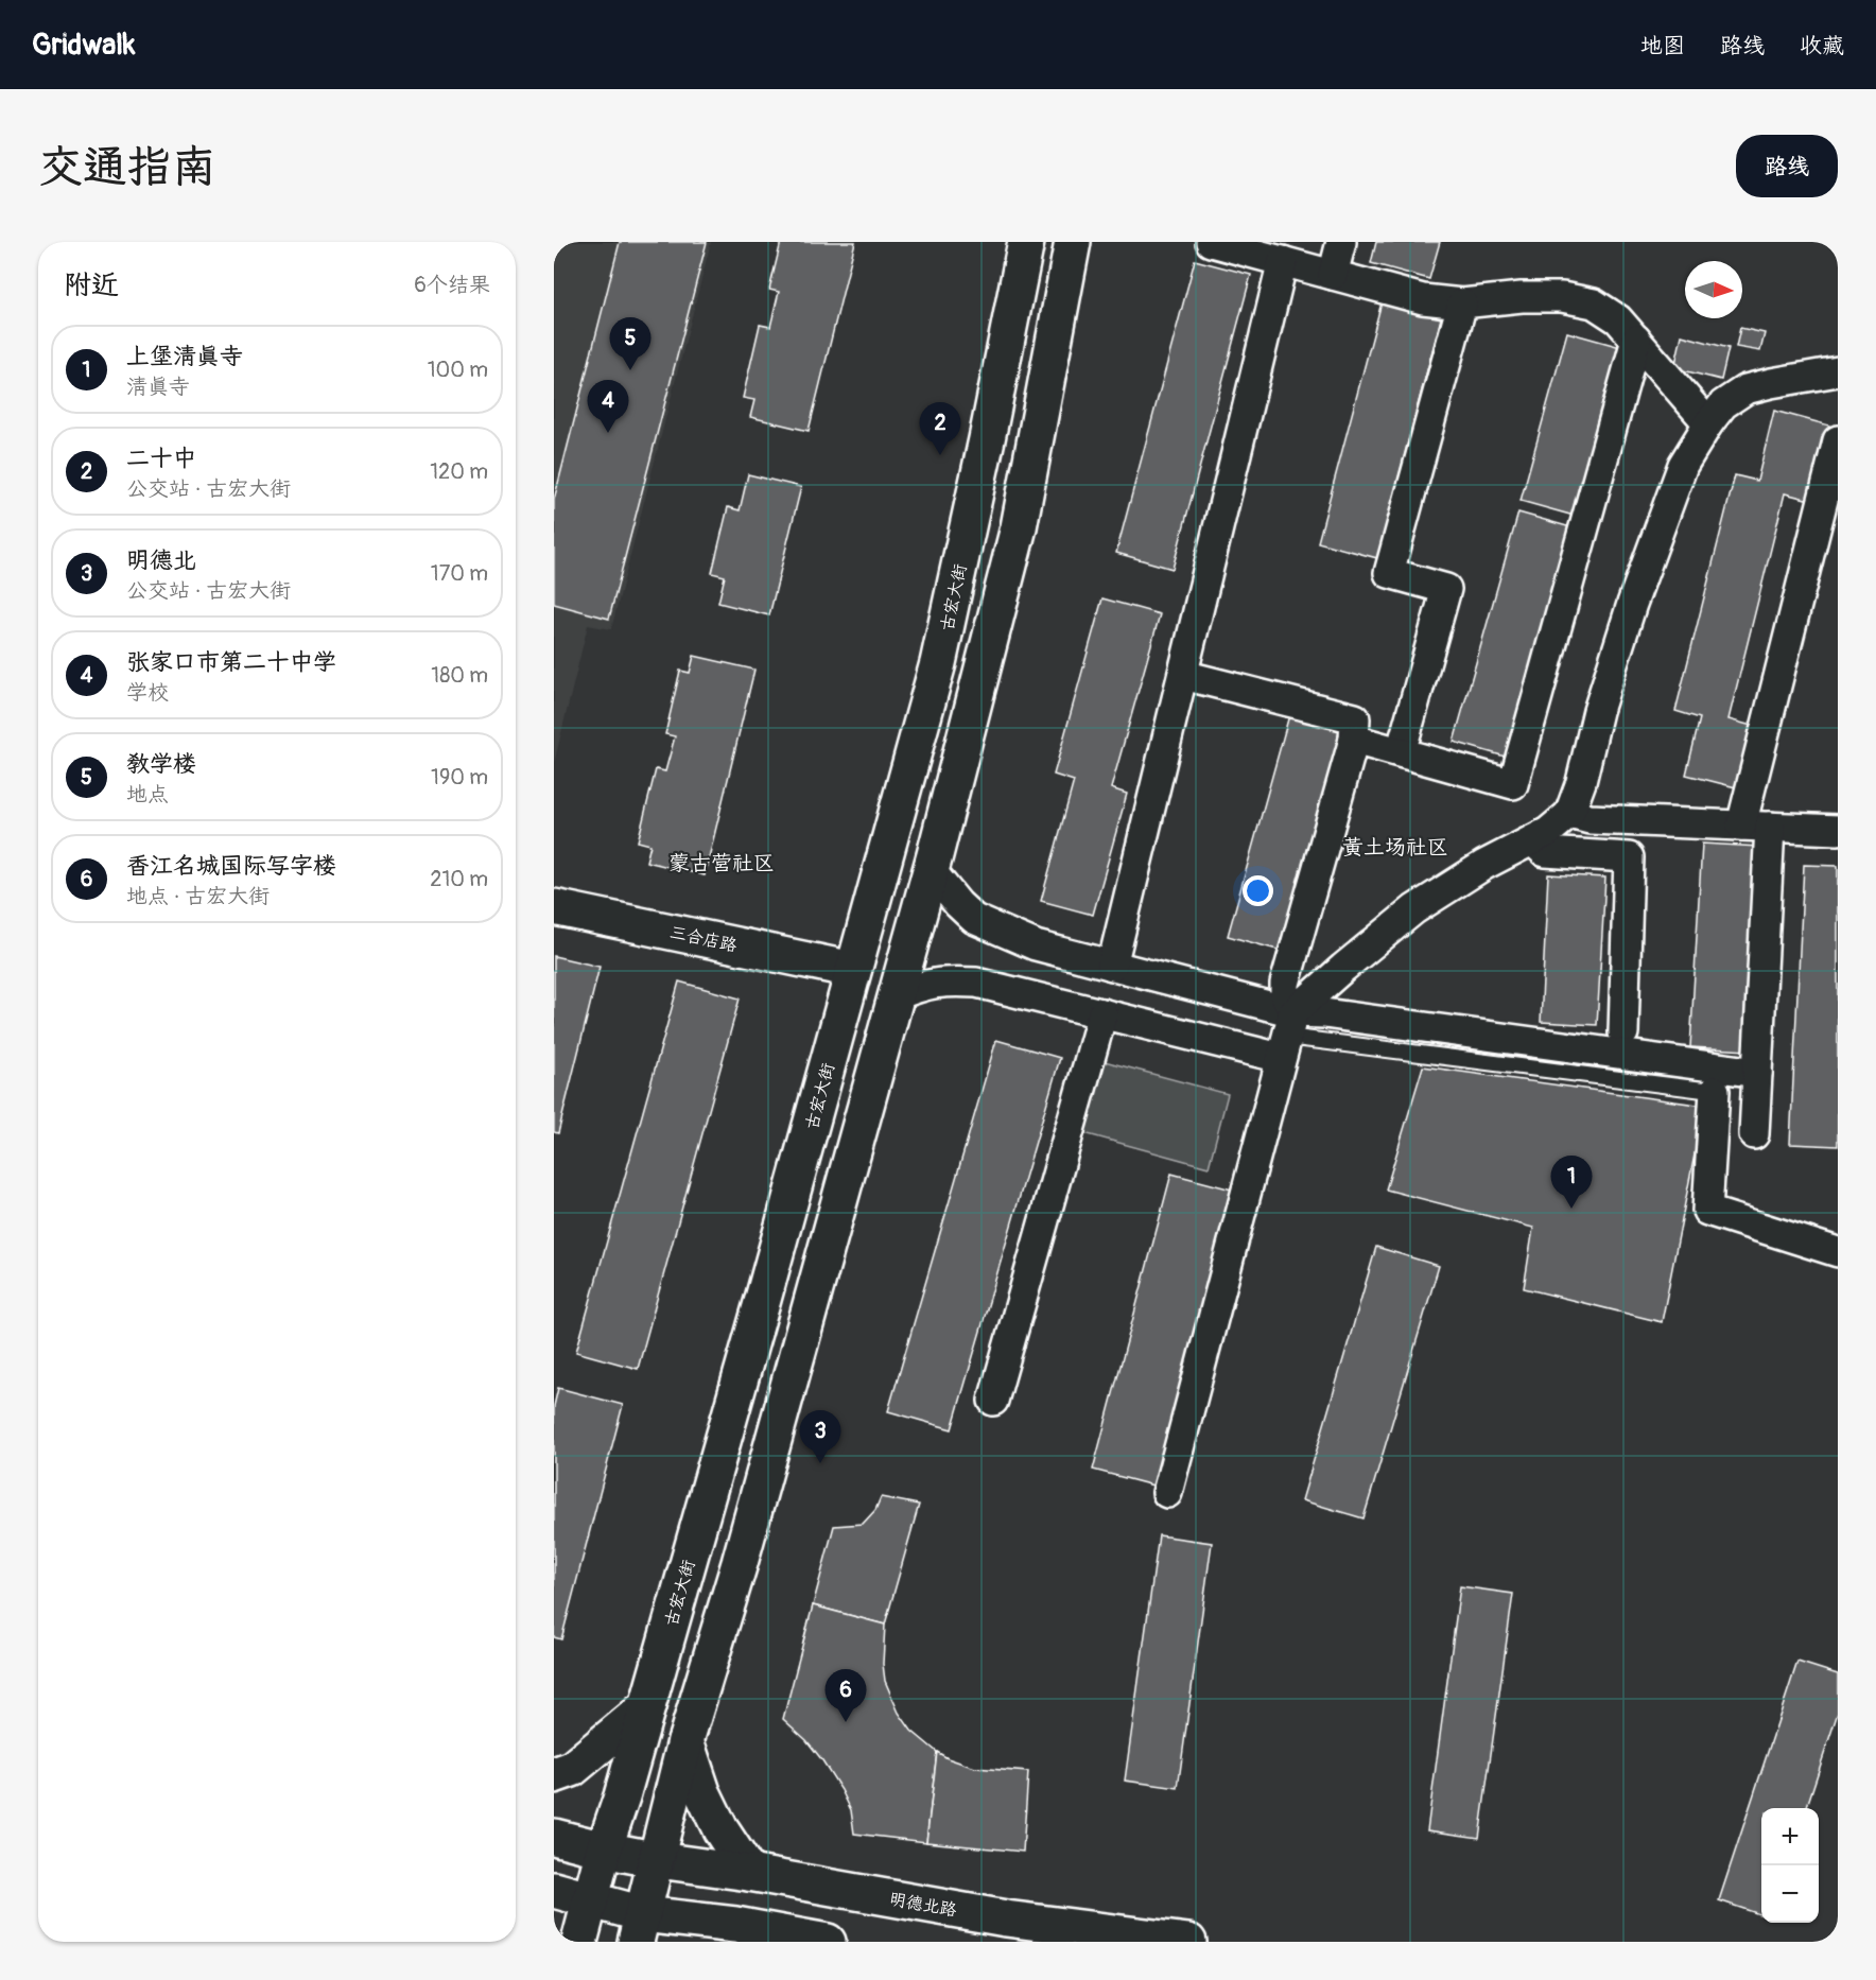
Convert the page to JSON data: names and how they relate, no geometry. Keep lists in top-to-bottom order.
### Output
{
  "streets": {
    "main road": ["古宏大街", "三合店路", "明德北路"]
  },
  "crossings": [
    ["古宏大街", "三合店路"],
    ["古宏大街", "明德北路"]
  ],
  "districts": ["黄土场社区", "蒙古营社区"],
  "north": "right",
  "page": {
    "header": "Gridwalk",
    "nav": ["地图", "路线", "收藏"],
    "buttons": "路线",
    "title": "交通指南",
    "heading": ["附近", "6个结果"],
    "pins": [
      "5",
      "4",
      "2",
      "1",
      "3",
      "6"
    ],
    "list": [
      {
        "mark": "1",
        "name": "上堡清真寺",
        "note": "清真寺",
        "value": "100 m"
      },
      {
        "mark": "2",
        "name": "二十中",
        "note": "公交站 · 古宏大街",
        "value": "120 m"
      },
      {
        "mark": "3",
        "name": "明德北",
        "note": "公交站 · 古宏大街",
        "value": "170 m"
      },
      {
        "mark": "4",
        "name": "张家口市第二十中学",
        "note": "学校",
        "value": "180 m"
      },
      {
        "mark": "5",
        "name": "教学楼",
        "note": "地点",
        "value": "190 m"
      },
      {
        "mark": "6",
        "name": "香江名城国际写字楼",
        "note": "地点 · 古宏大街",
        "value": "210 m"
      }
    ],
    "map_buttons": ["+", "−"]
  }
}
